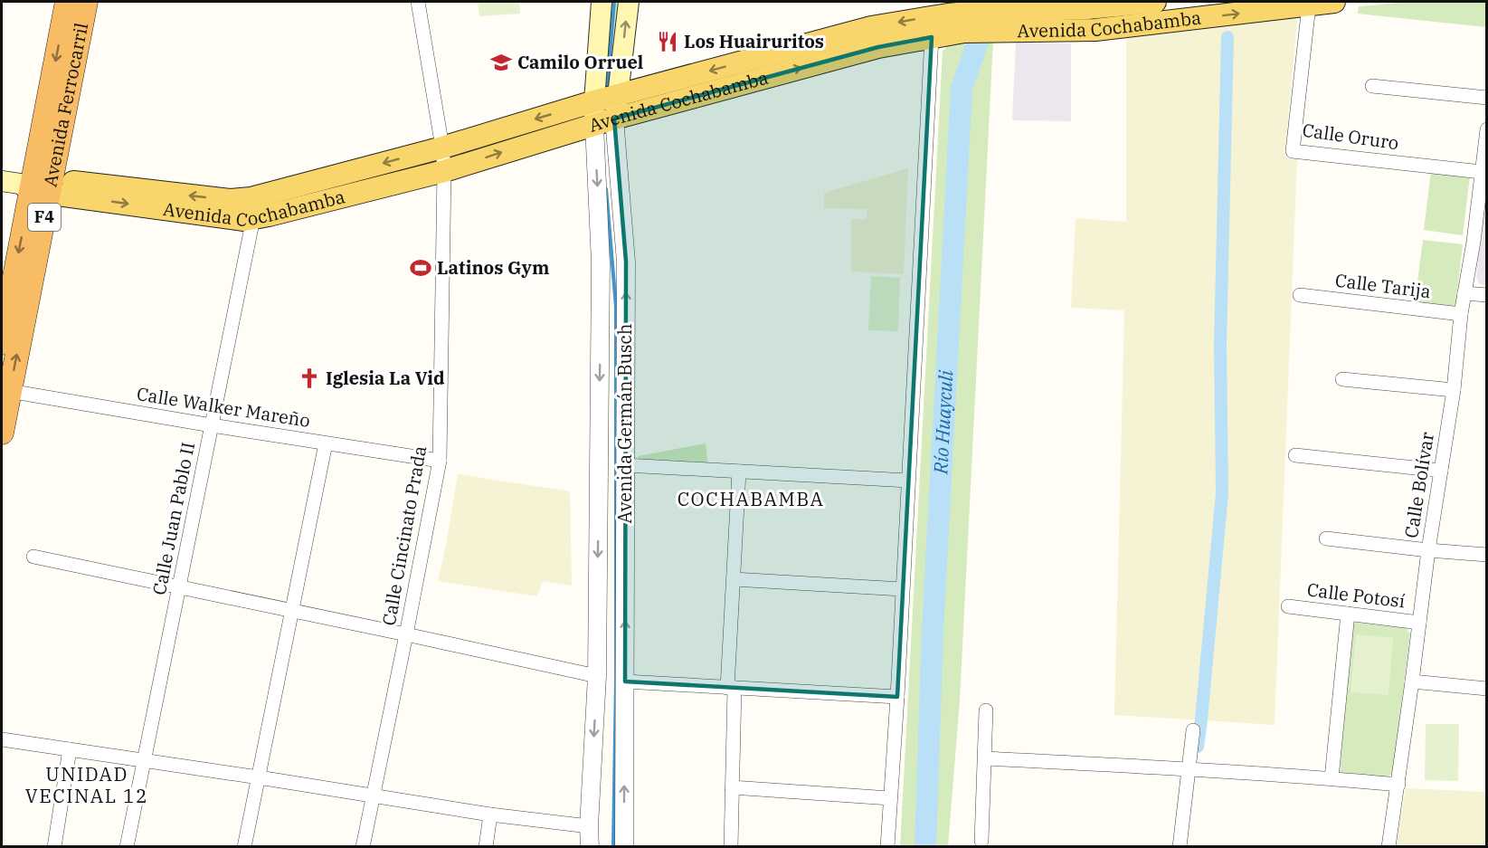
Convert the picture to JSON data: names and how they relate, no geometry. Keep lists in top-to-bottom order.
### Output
{
  "streets": {
    "highway": ["Avenida Ferrocarril", "F4"],
    "main road": ["Avenida Cochabamba", "Avenida Germán Busch"],
    "street": [
      "Calle Oruro",
      "Calle Tarija",
      "Calle Walker Mareño",
      "Calle Bolívar",
      "Calle Juan Pablo II",
      "Calle Cincinato Prada",
      "Calle Potosí"
    ]
  },
  "crossings": [
    ["Avenida Cochabamba", "Avenida Ferrocarril"],
    ["Avenida Cochabamba", "Calle Oruro"],
    ["Avenida Cochabamba", "Avenida Germán Busch"],
    ["Avenida Cochabamba", "Calle Juan Pablo II"],
    ["Avenida Cochabamba", "Calle Cincinato Prada"],
    ["Avenida Ferrocarril", "Calle Walker Mareño"],
    ["Calle Oruro", "Calle Bolívar"],
    ["Calle Tarija", "Calle Bolívar"],
    ["Calle Walker Mareño", "Calle Juan Pablo II"],
    ["Calle Walker Mareño", "Calle Cincinato Prada"],
    ["Calle Bolívar", "Calle Potosí"]
  ],
  "districts": ["COCHABAMBA", "UNIDAD VECINAL 12"],
  "water": ["Río Huayculi"],
  "places": {
    "restaurant": ["Los Huairuritos"],
    "school or university": ["Camilo Orruel"],
    "sports": ["Latinos Gym"],
    "church": ["Iglesia La Vid"]
  }
}
